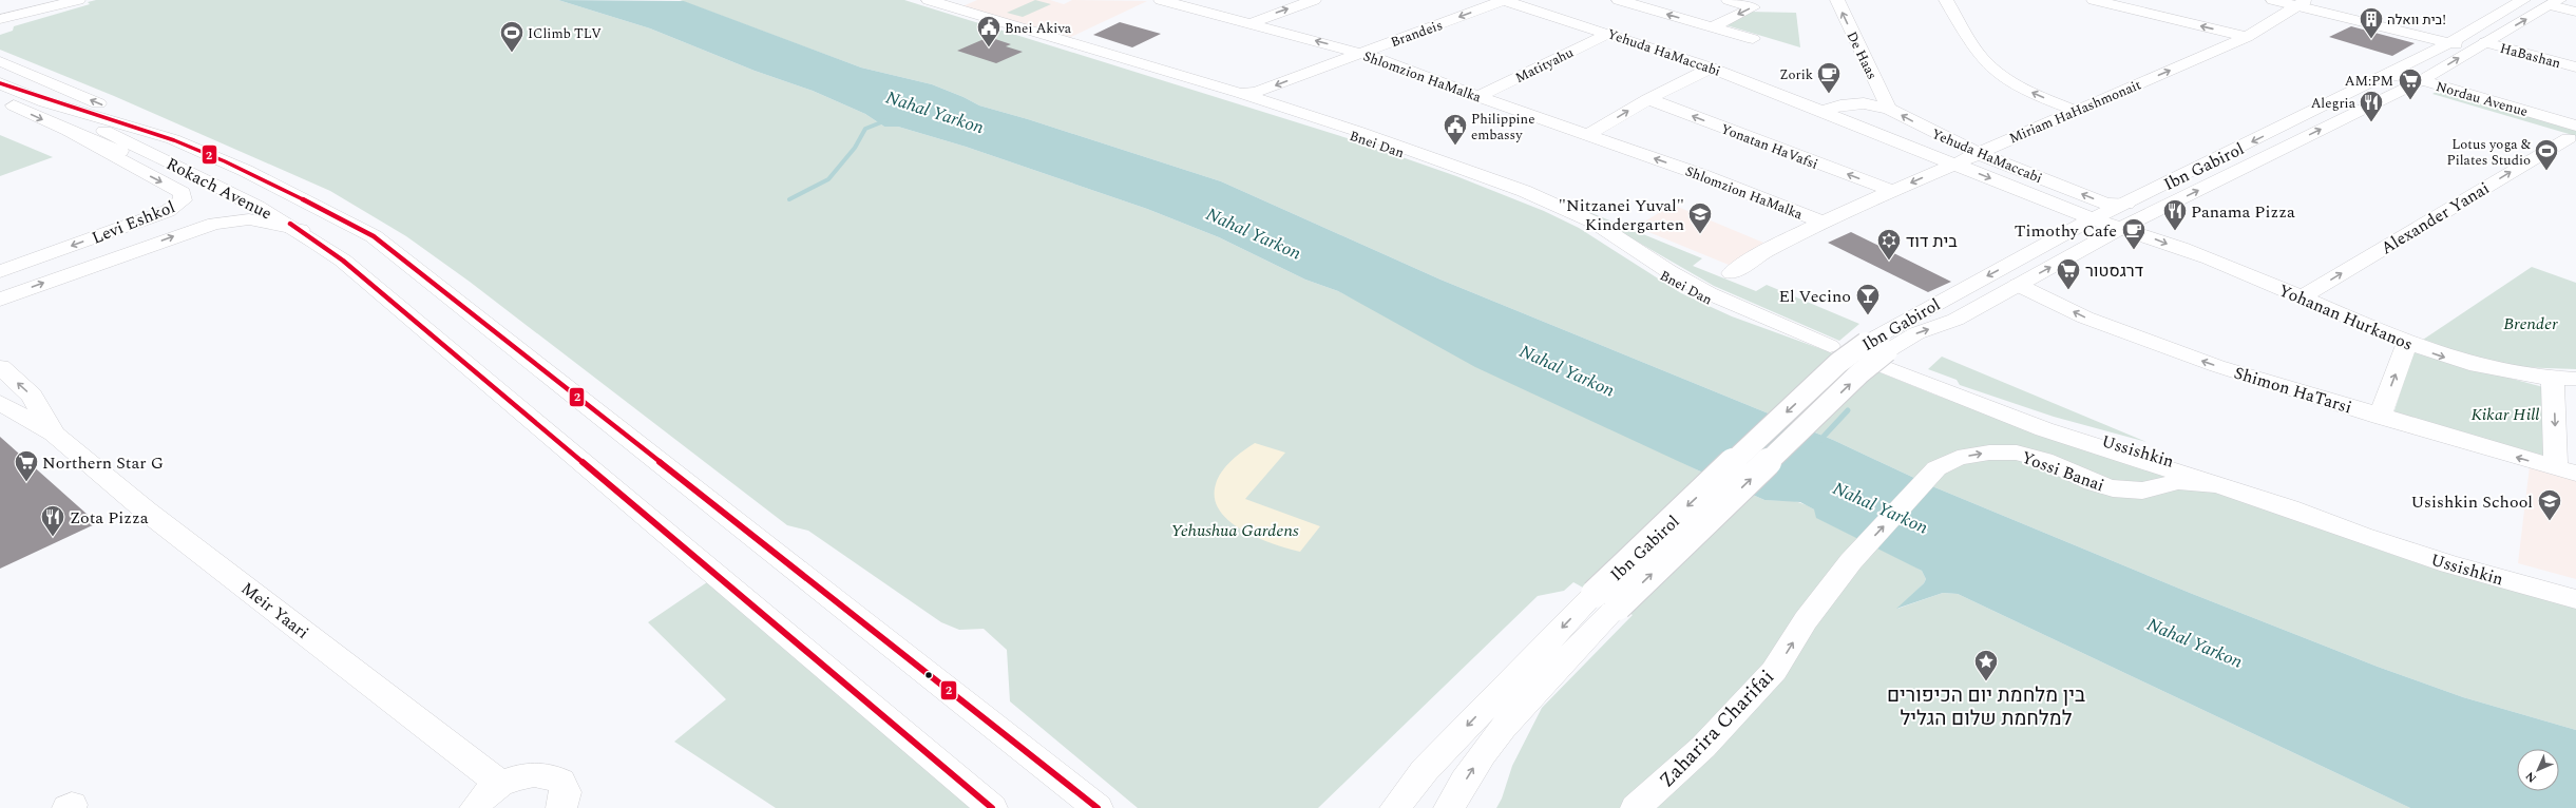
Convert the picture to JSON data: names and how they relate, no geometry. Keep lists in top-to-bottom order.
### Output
{
  "streets": {
    "street": [
      "Brandeis",
      "Yehuda HaMaccabi",
      "De Haas",
      "HaBashan",
      "Matityahu",
      "Shlomzion HaMalka",
      "Nordau Avenue",
      "Miriam HaHashmonait",
      "Bnei Dan",
      "Yonatan HaVafsi",
      "Ibn Gabirol",
      "Rokach Avenue",
      "Alexander Yanai",
      "Levi Eshkol",
      "Yohanan Hurkanos",
      "Shimon HaTarsi",
      "Ussishkin",
      "Yossi Banai",
      "Meir Yaari",
      "Zaharira Charifai"
    ]
  },
  "crossings": [
    ["Brandeis", "Yehuda HaMaccabi"],
    ["Brandeis", "Shlomzion HaMalka"],
    ["Brandeis", "Bnei Dan"],
    ["Yehuda HaMaccabi", "De Haas"],
    ["Yehuda HaMaccabi", "Matityahu"],
    ["Yehuda HaMaccabi", "Miriam HaHashmonait"],
    ["Yehuda HaMaccabi", "Ibn Gabirol"],
    ["Yehuda HaMaccabi", "Yohanan Hurkanos"],
    ["HaBashan", "Ibn Gabirol"],
    ["Matityahu", "Shlomzion HaMalka"],
    ["Shlomzion HaMalka", "Miriam HaHashmonait"],
    ["Nordau Avenue", "Ibn Gabirol"],
    ["Nordau Avenue", "Alexander Yanai"],
    ["Miriam HaHashmonait", "Yonatan HaVafsi"],
    ["Ibn Gabirol", "Yohanan Hurkanos"],
    ["Ibn Gabirol", "Shimon HaTarsi"],
    ["Ibn Gabirol", "Ussishkin"],
    ["Rokach Avenue", "Levi Eshkol"],
    ["Alexander Yanai", "Yohanan Hurkanos"],
    ["Ussishkin", "Yossi Banai"],
    ["Yossi Banai", "Zaharira Charifai"]
  ],
  "one_way": [
    "Brandeis",
    "De Haas",
    "Alexander Yanai",
    "Yohanan Hurkanos",
    "Shimon HaTarsi",
    "Yossi Banai",
    "Zaharira Charifai"
  ],
  "water": ["Nahal Yarkon"],
  "parks": ["Brender", "Kikar Hill", "Yehushua Gardens"],
  "places": {
    "building": ["בית וואלה!"],
    "public building": ["Bnei Akiva", "Philippine embassy"],
    "sports": ["IClimb TLV", "Lotus yoga & Pilates Studio"],
    "cafe": ["Zorik", "Timothy Cafe"],
    "supermarket": ["AM:PM", "דרגסטור", "Northern Star G"],
    "restaurant": ["Alegria", "Panama Pizza", "Zota Pizza"],
    "school or university": ["\"Nitzanei Yuval\" Kindergarten", "Usishkin School"],
    "synagogue": ["בית דוד"],
    "bar": ["El Vecino"],
    "place": ["בין מלחמת יום הכיפורים למלחמת שלום הגליל"]
  },
  "lines": ["transit line 2"],
  "north": "bottom left"
}
